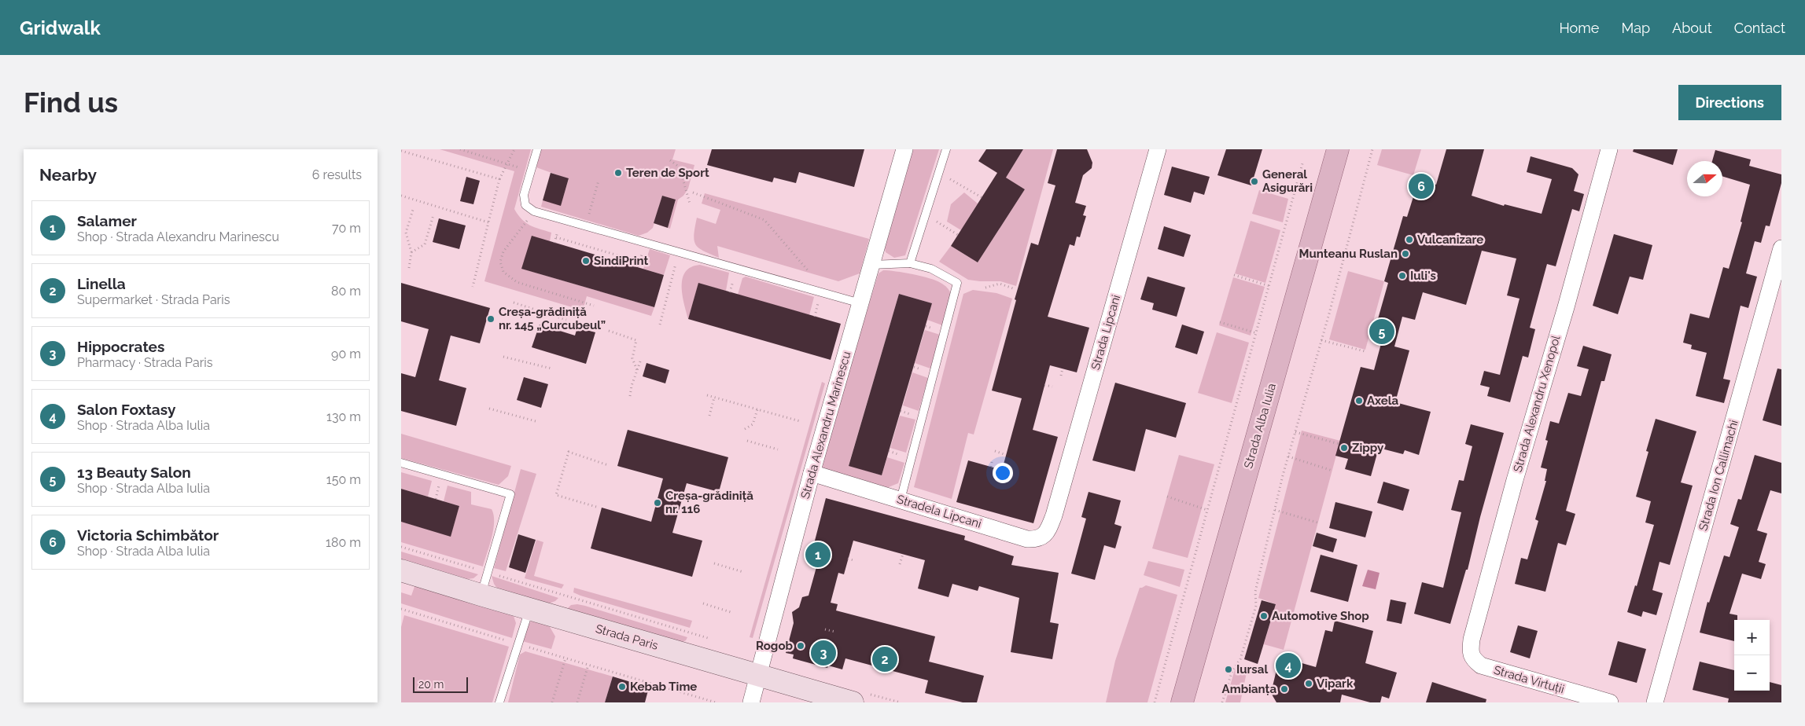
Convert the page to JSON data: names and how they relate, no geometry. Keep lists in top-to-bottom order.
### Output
{
  "streets": {
    "main road": ["Strada Alba Iulia"],
    "street": [
      "Strada Lipcani",
      "Strada Alexandru Xenopol",
      "Strada Alexandru Marinescu",
      "Strada Ion Callimachi",
      "Stradela Lipcani",
      "Strada Paris",
      "Strada Virtuții"
    ]
  },
  "crossings": [
    ["Strada Lipcani", "Stradela Lipcani"],
    ["Strada Alexandru Xenopol", "Strada Virtuții"],
    ["Strada Alexandru Marinescu", "Stradela Lipcani"],
    ["Strada Alexandru Marinescu", "Strada Paris"]
  ],
  "places": [
    "Teren de Sport",
    "General Asigurări",
    "Vulcanizare",
    "Munteanu Ruslan",
    "SindiPrint",
    "Iuli's",
    "Creșa-grădiniță nr. 145 „Curcubeul”",
    "Axela",
    "Zippy",
    "Creșa-grădiniță nr. 116",
    "Automotive Shop",
    "Rogob",
    "Iursal",
    "Vipark",
    "Kebab Time",
    "Ambianța"
  ],
  "scale_bar": "20 m",
  "north": "right",
  "page": {
    "header": "Gridwalk",
    "nav": [
      "Home",
      "Map",
      "About",
      "Contact"
    ],
    "buttons": "Directions",
    "title": "Find us",
    "heading": ["Nearby", "6 results"],
    "pins": [
      "6",
      "5",
      "1",
      "3",
      "2",
      "4"
    ],
    "list": [
      {
        "mark": "1",
        "name": "Salamer",
        "note": "Shop · Strada Alexandru Marinescu",
        "value": "70 m"
      },
      {
        "mark": "2",
        "name": "Linella",
        "note": "Supermarket · Strada Paris",
        "value": "80 m"
      },
      {
        "mark": "3",
        "name": "Hippocrates",
        "note": "Pharmacy · Strada Paris",
        "value": "90 m"
      },
      {
        "mark": "4",
        "name": "Salon Foxtasy",
        "note": "Shop · Strada Alba Iulia",
        "value": "130 m"
      },
      {
        "mark": "5",
        "name": "13 Beauty Salon",
        "note": "Shop · Strada Alba Iulia",
        "value": "150 m"
      },
      {
        "mark": "6",
        "name": "Victoria Schimbător",
        "note": "Shop · Strada Alba Iulia",
        "value": "180 m"
      }
    ],
    "map_buttons": ["+", "−"],
    "scale": "20 m"
  }
}
